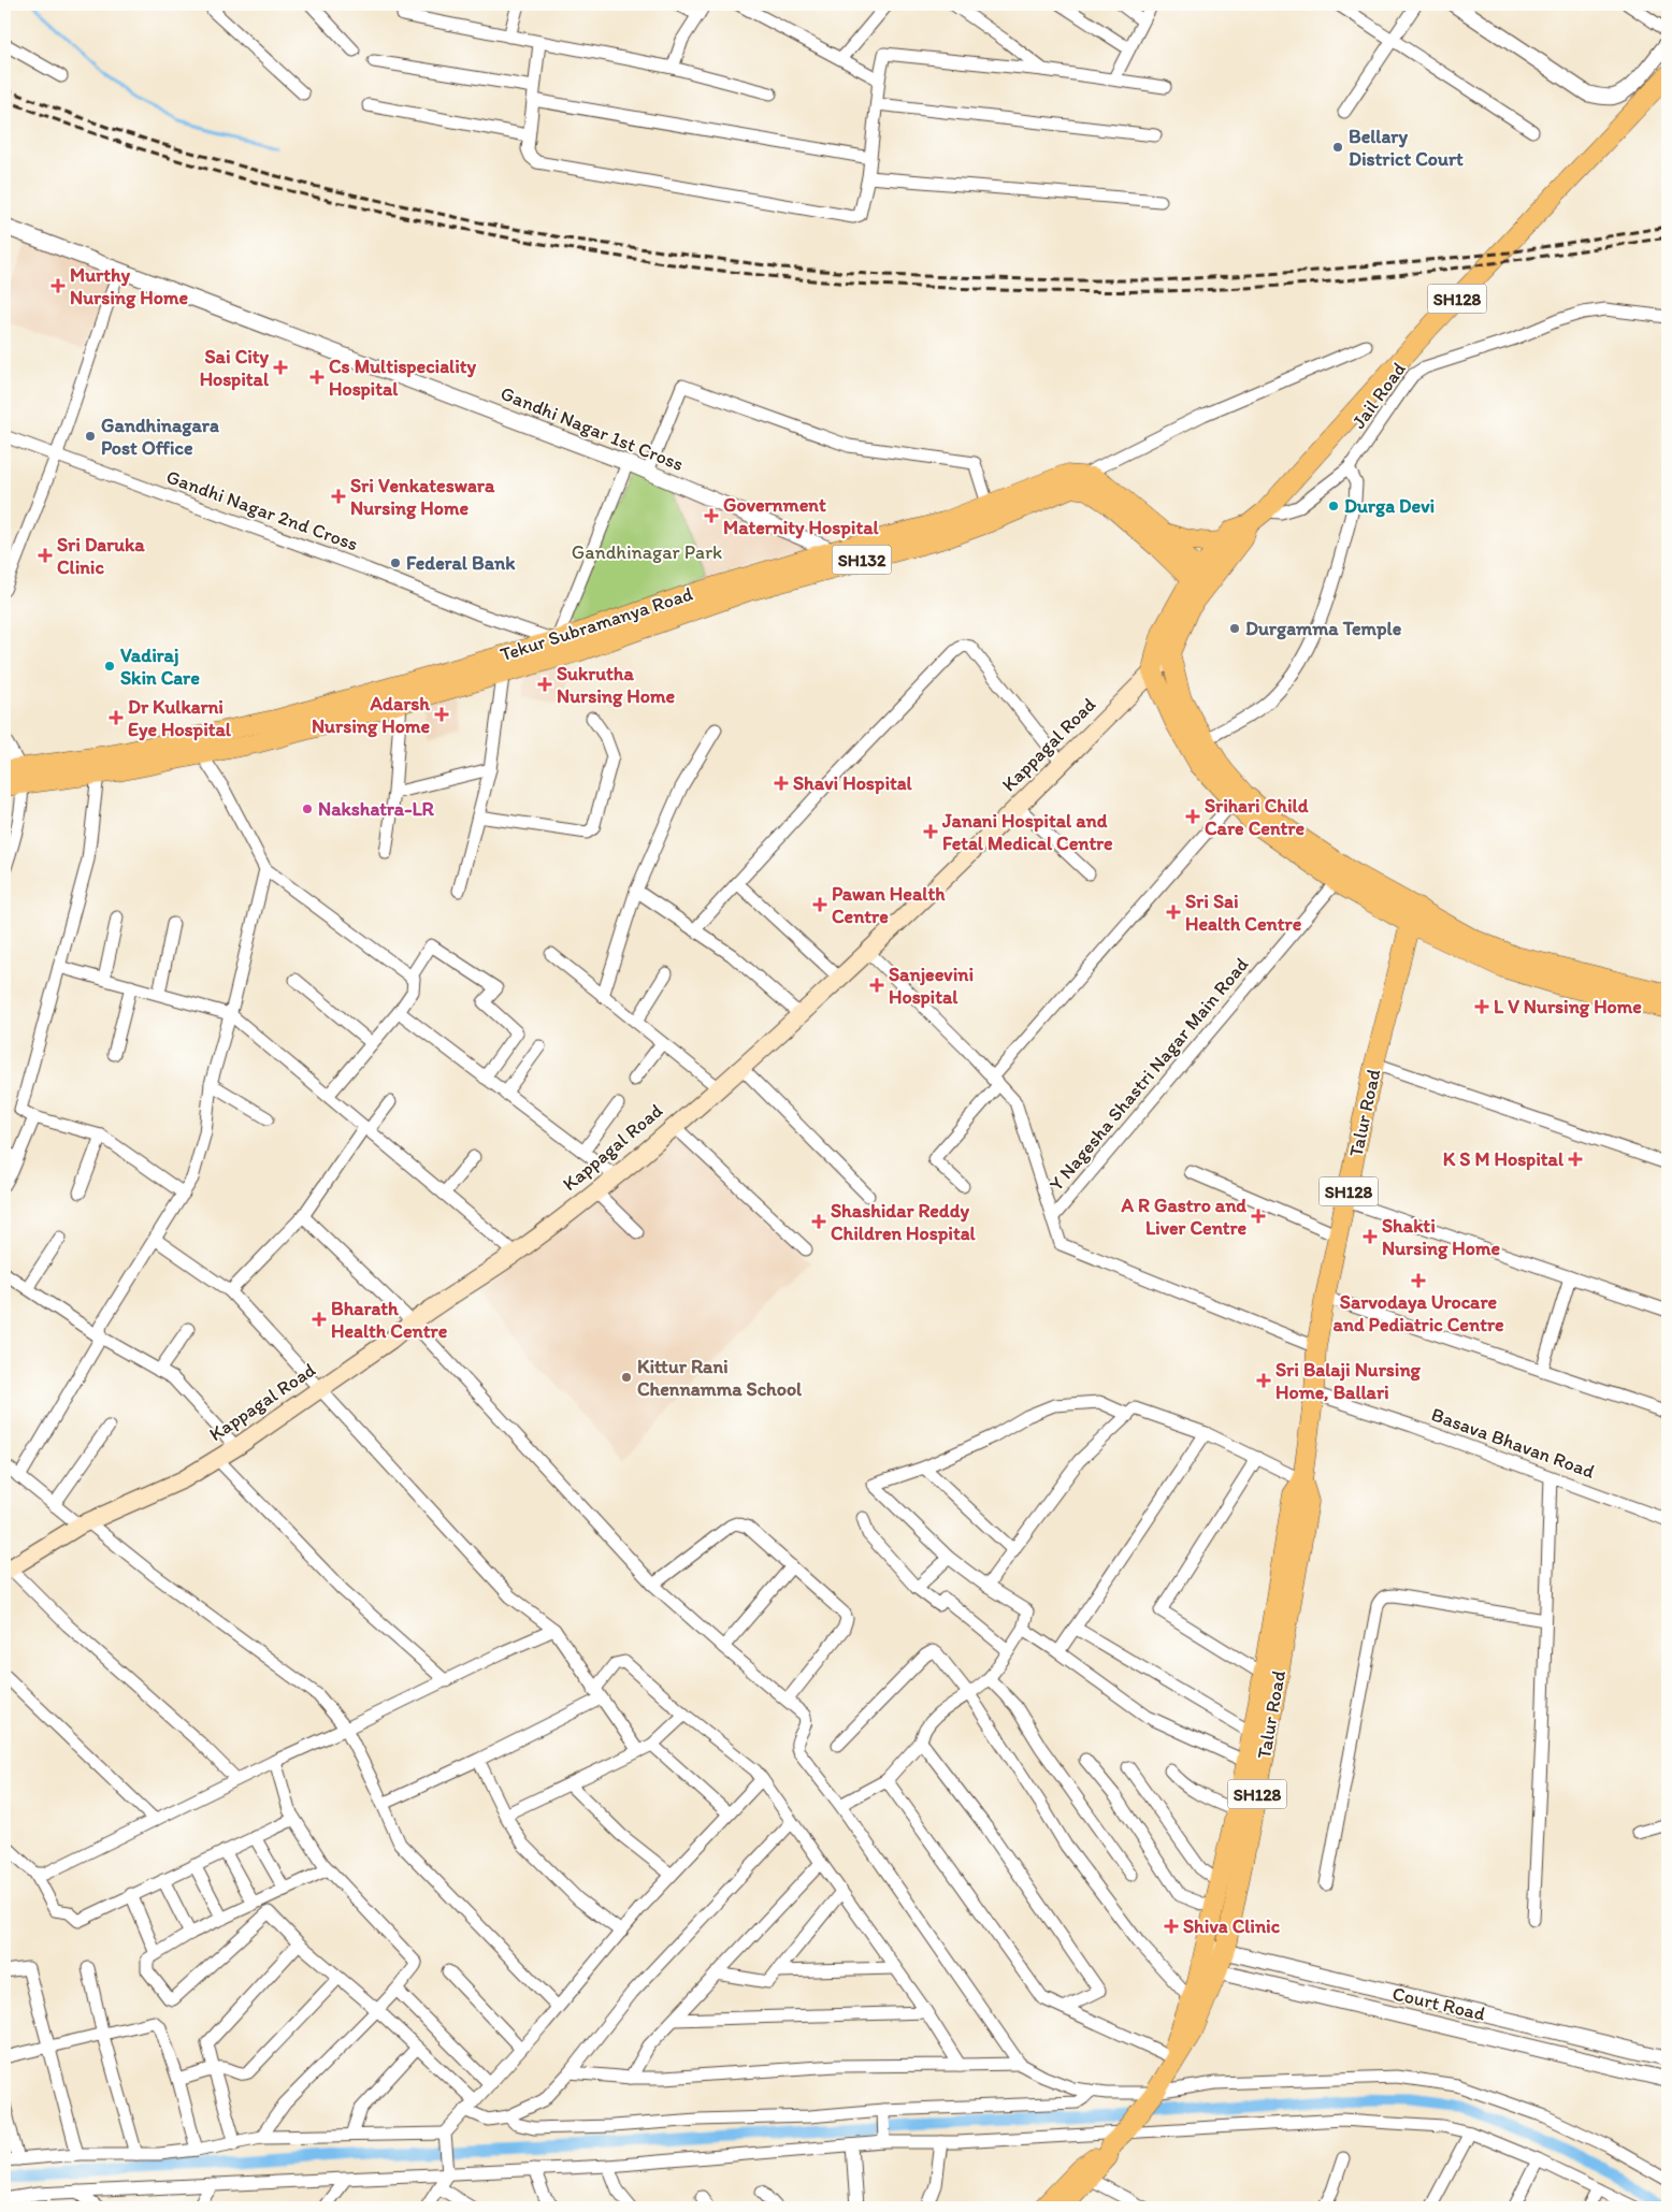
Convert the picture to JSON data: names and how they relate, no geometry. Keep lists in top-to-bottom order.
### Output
{
  "streets": {
    "main road": [
      "SH128",
      "SH132",
      "Tekur Subramanya Road",
      "Kappagal Road",
      "Talur Road"
    ],
    "street": [
      "Jail Road",
      "Gandhi Nagar 1st Cross",
      "Gandhi Nagar 2nd Cross",
      "Y Nagesha Shastri Nagar Main Road",
      "Basava Bhavan Road",
      "Court Road"
    ]
  },
  "crossings": [
    ["SH128", "Jail Road"],
    ["SH128", "SH132"],
    ["SH128", "Tekur Subramanya Road"],
    ["SH128", "Kappagal Road"],
    ["Gandhi Nagar 1st Cross", "Tekur Subramanya Road"],
    ["Gandhi Nagar 2nd Cross", "Tekur Subramanya Road"],
    ["SH132", "Tekur Subramanya Road"],
    ["Talur Road", "Basava Bhavan Road"],
    ["Talur Road", "Court Road"]
  ],
  "parks": ["Gandhinagar Park"],
  "places": {
    "other": [
      "Bellary District Court",
      "Gandhinagara Post Office",
      "Durga Devi",
      "Federal Bank",
      "Durgamma Temple",
      "Vadiraj Skin Care",
      "Nakshatra-LR",
      "Kittur Rani Chennamma School"
    ],
    "health": [
      "Murthy Nursing Home",
      "Sai City Hospital",
      "Cs Multispeciality Hospital",
      "Sri Venkateswara Nursing Home",
      "Government Maternity Hospital",
      "Sri Daruka Clinic",
      "Sukrutha Nursing Home",
      "Adarsh Nursing Home",
      "Dr Kulkarni Eye Hospital",
      "Shavi Hospital",
      "Srihari Child Care Centre",
      "Janani Hospital and Fetal Medical Centre",
      "Pawan Health Centre",
      "Sri Sai Health Centre",
      "Sanjeevini Hospital",
      "L V Nursing Home",
      "K S M Hospital",
      "A R Gastro and Liver Centre",
      "Shashidar Reddy Children Hospital",
      "Shakti Nursing Home",
      "Sarvodaya Urocare and Pediatric Centre",
      "Bharath Health Centre",
      "Sri Balaji Nursing Home, Ballari",
      "Shiva Clinic"
    ]
  }
}
